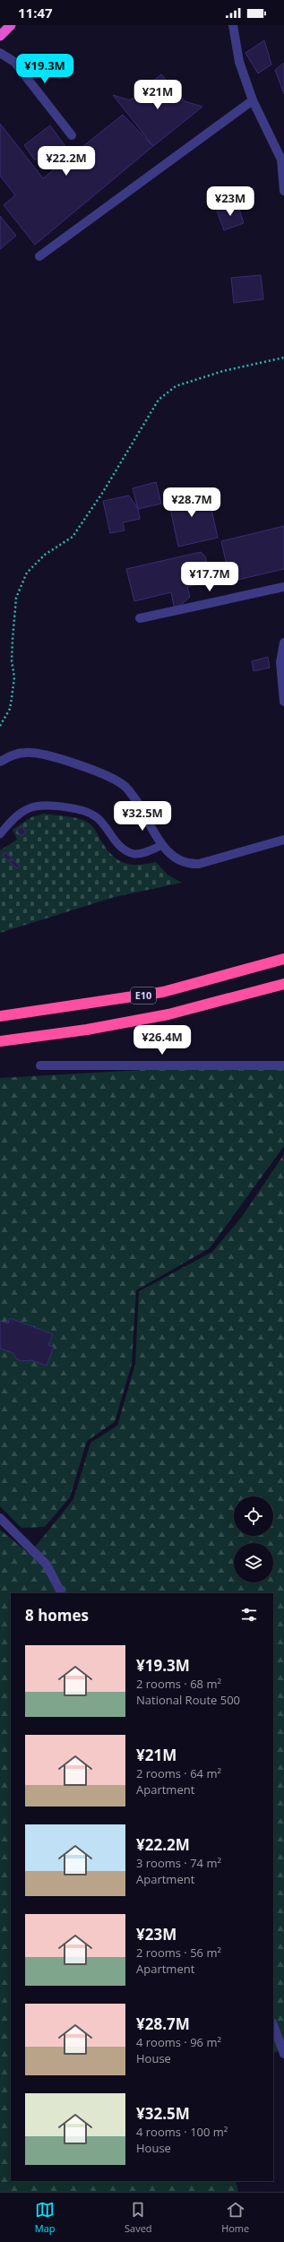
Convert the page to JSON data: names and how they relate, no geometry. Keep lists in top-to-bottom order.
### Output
{
  "streets": {
    "highway": ["E10"]
  },
  "page": {
    "status": "11:47",
    "price": [
      "¥19.3M",
      "¥21M",
      "¥22.2M",
      "¥23M",
      "¥28.7M",
      "¥17.7M",
      "¥32.5M",
      "¥26.4M"
    ],
    "heading": "8 homes",
    "list": [
      {
        "name": "¥19.3M",
        "note": "2 rooms · 68 m² · National Route 500"
      },
      {
        "name": "¥21M",
        "note": "2 rooms · 64 m² · Apartment"
      },
      {
        "name": "¥22.2M",
        "note": "3 rooms · 74 m² · Apartment"
      },
      {
        "name": "¥23M",
        "note": "2 rooms · 56 m² · Apartment"
      },
      {
        "name": "¥28.7M",
        "note": "4 rooms · 96 m² · House"
      },
      {
        "name": "¥32.5M",
        "note": "4 rooms · 100 m² · House"
      }
    ],
    "tabs": ["Map", "Saved", "Home"]
  }
}
